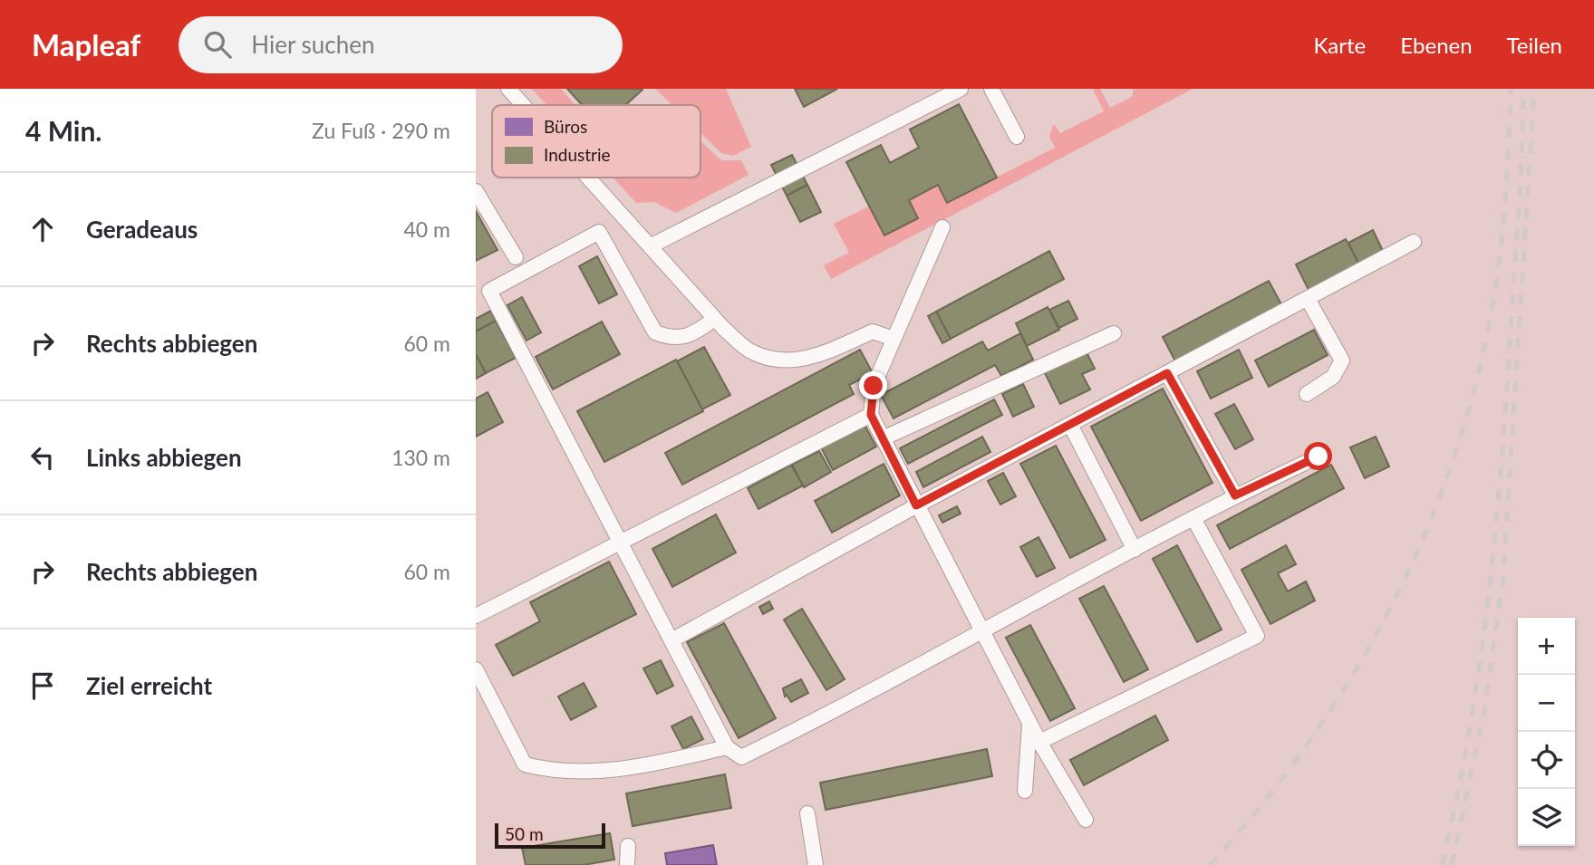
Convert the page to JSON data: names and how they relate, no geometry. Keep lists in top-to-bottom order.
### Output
{
  "legend": ["Büros", "Industrie"],
  "scale_bar": "50 m",
  "page": {
    "header": "Mapleaf",
    "search": "Hier suchen",
    "nav": ["Karte", "Ebenen", "Teilen"],
    "heading": ["4 Min.", "Zu Fuß · 290 m"],
    "list": [
      ["Geradeaus", "40 m"],
      ["Rechts abbiegen", "60 m"],
      ["Links abbiegen", "130 m"],
      ["Rechts abbiegen", "60 m"],
      "Ziel erreicht"
    ],
    "map_buttons": ["+", "−"],
    "scale": "50 m"
  }
}
